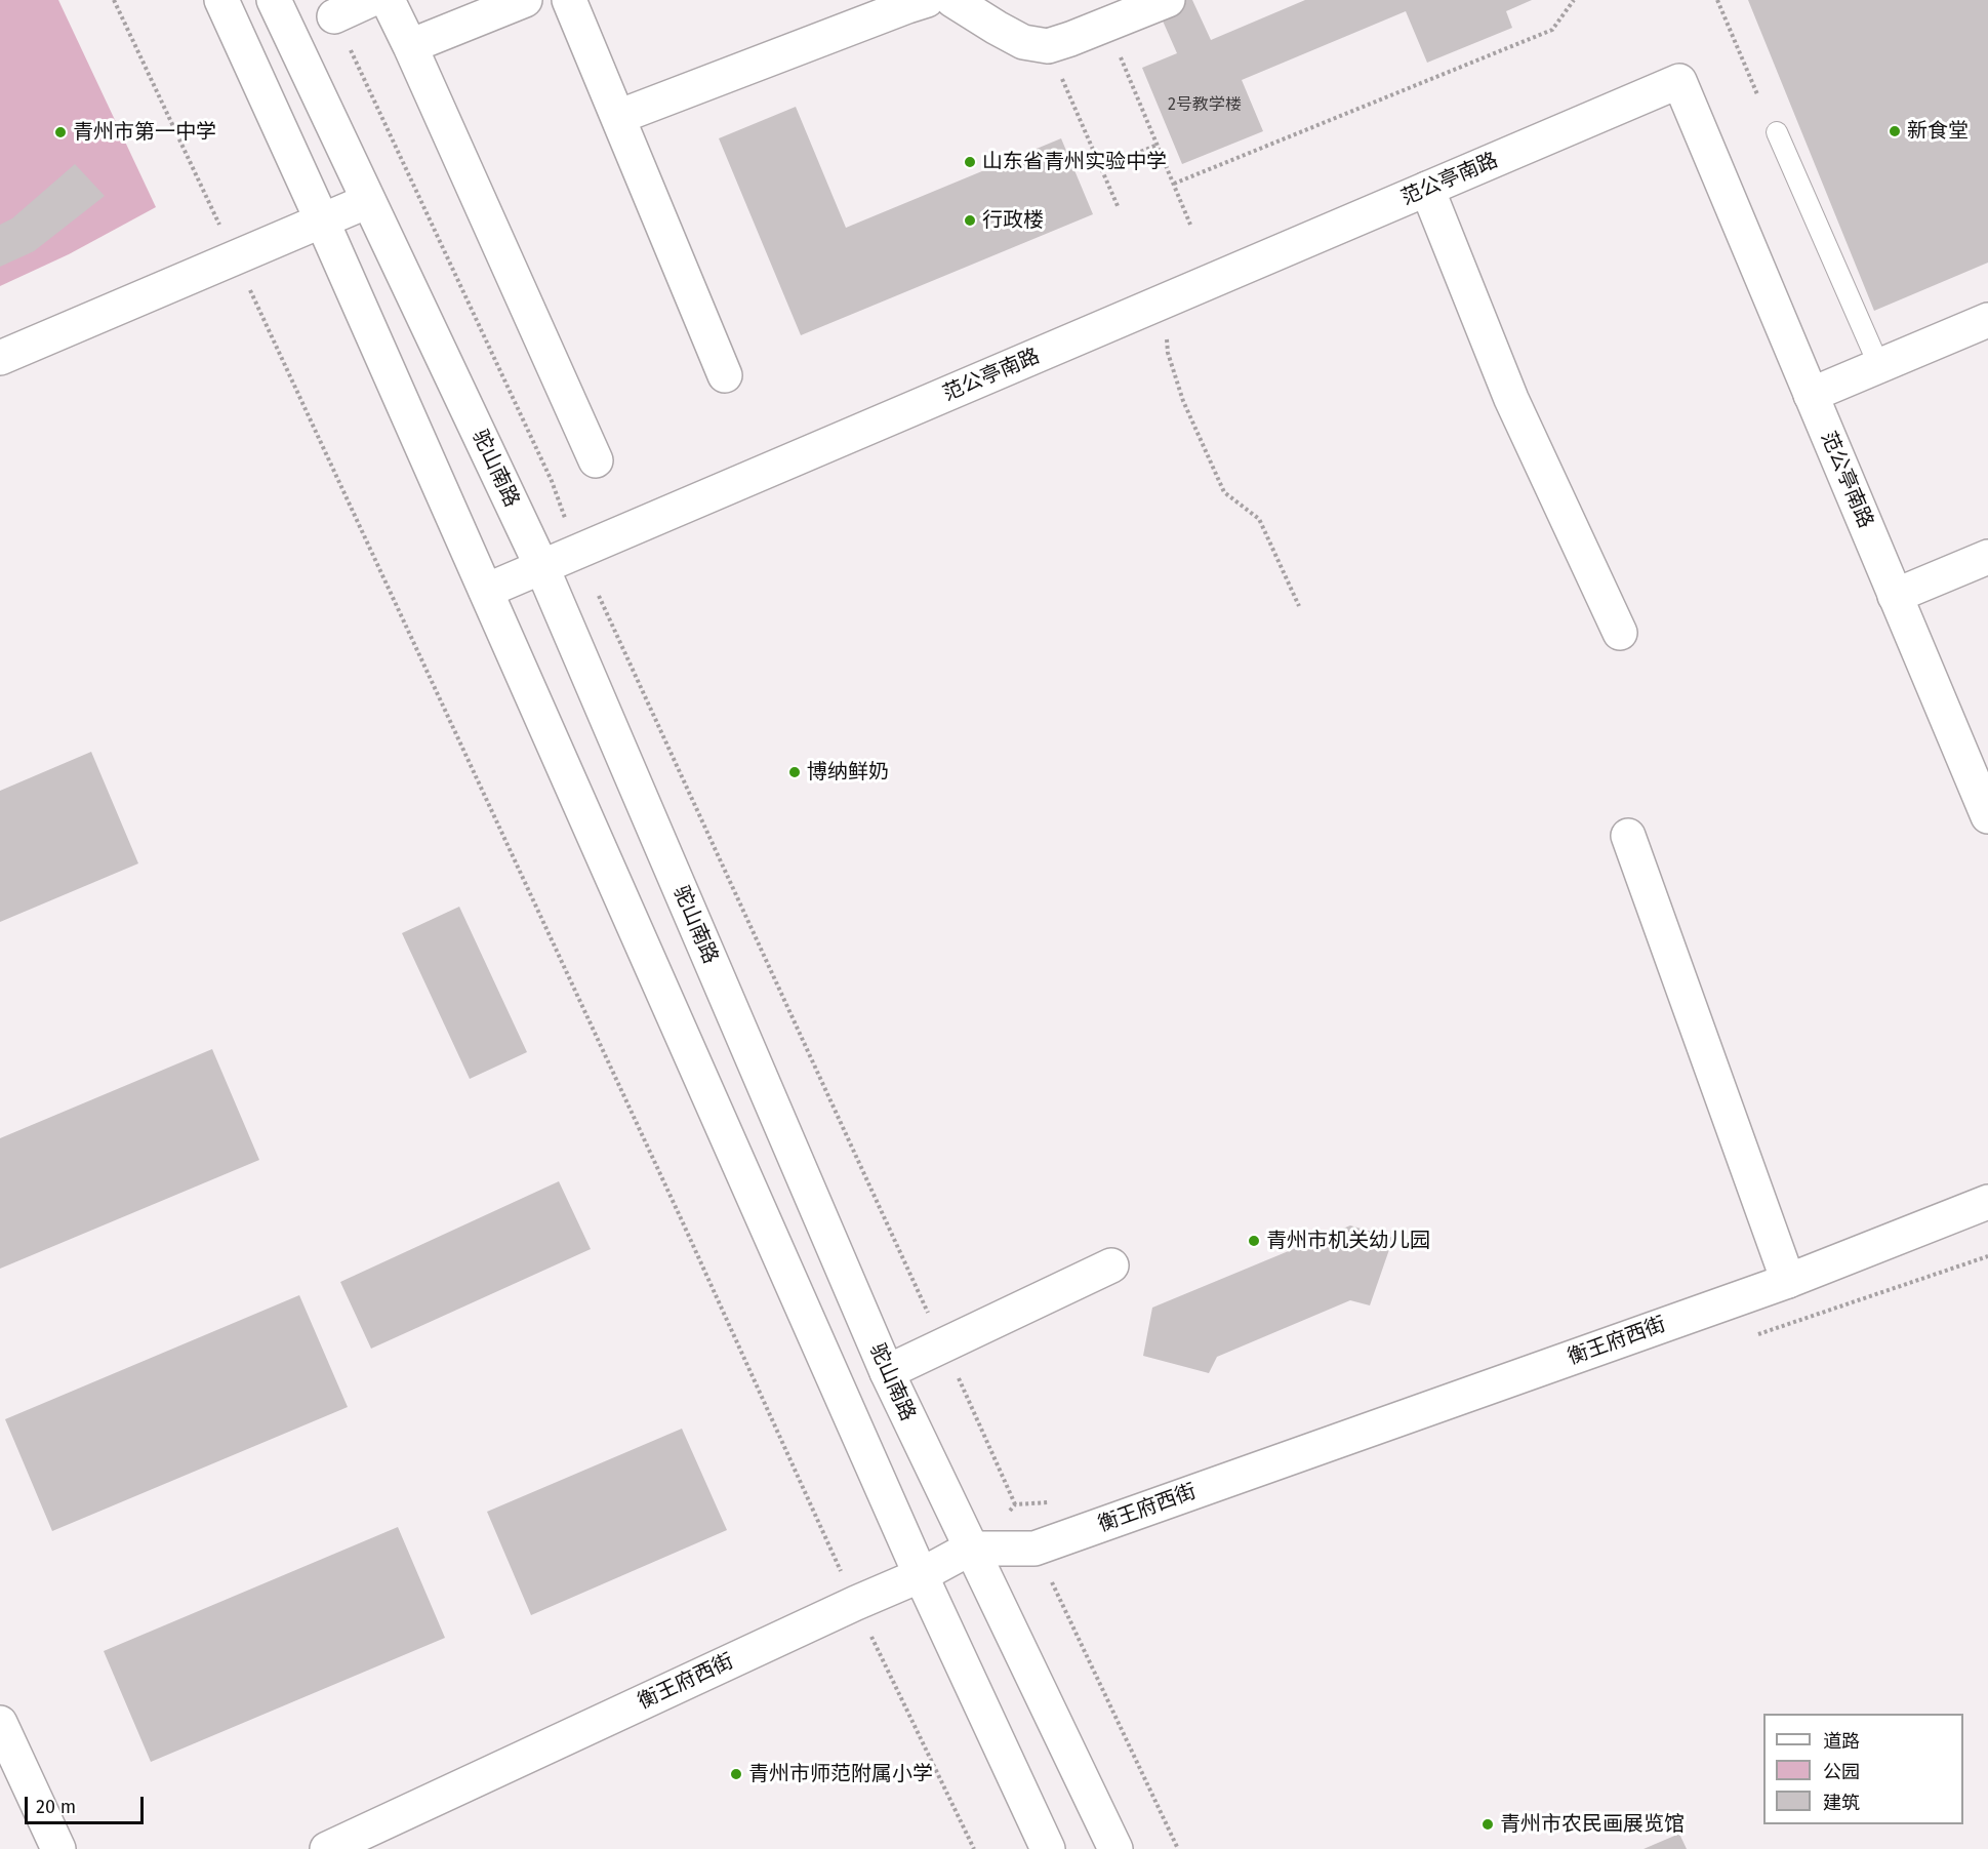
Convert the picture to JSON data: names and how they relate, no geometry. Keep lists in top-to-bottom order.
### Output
{
  "streets": {
    "street": ["范公亭南路", "驼山南路", "衡王府西街"]
  },
  "crossings": [
    ["范公亭南路", "驼山南路"],
    ["驼山南路", "衡王府西街"]
  ],
  "places": [
    "新食堂",
    "青州市第一中学",
    "山东省青州实验中学",
    "行政楼",
    "博纳鲜奶",
    "青州市机关幼儿园",
    "青州市师范附属小学",
    "青州市农民画展览馆"
  ],
  "house_numbers": ["2号教学楼"],
  "legend": ["道路", "公园", "建筑"],
  "scale_bar": "20 m"
}
